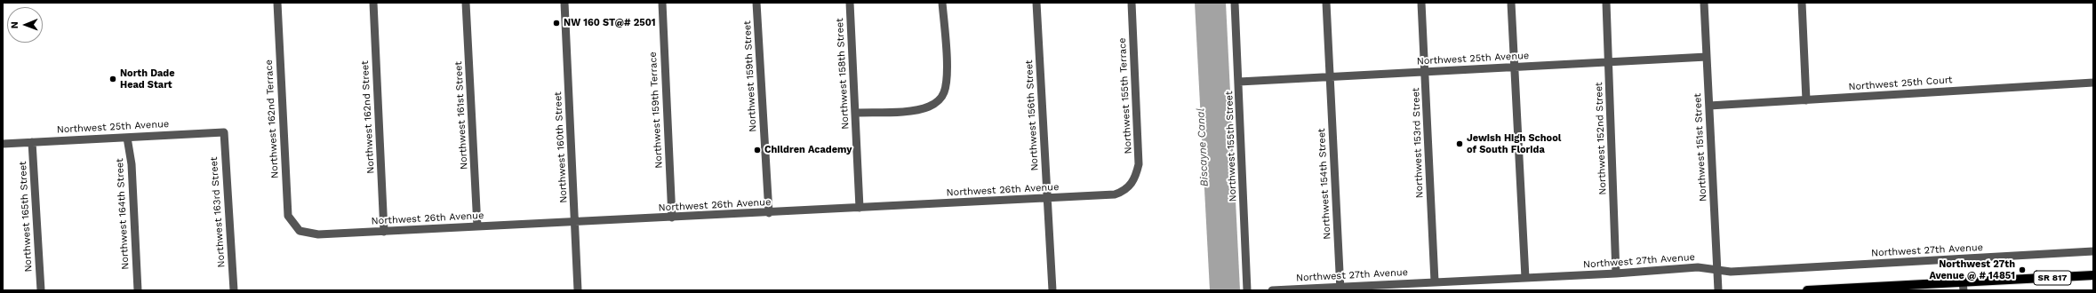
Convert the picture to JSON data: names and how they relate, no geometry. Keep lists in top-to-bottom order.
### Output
{
  "streets": {
    "main road": ["SR 817"],
    "street": [
      "Northwest 25th Avenue",
      "Northwest 158th Street",
      "Northwest 159th Street",
      "Northwest 25th Court",
      "Northwest 155th Terrace",
      "Northwest 159th Terrace",
      "Northwest 161st Street",
      "Northwest 156th Street",
      "Northwest 162nd Street",
      "Northwest 162nd Terrace",
      "Northwest 152nd Street",
      "Northwest 153rd Street",
      "Northwest 155th Street",
      "Northwest 160th Street",
      "Northwest 151st Street",
      "Northwest 154th Street",
      "Northwest 26th Avenue",
      "Northwest 163rd Street",
      "Northwest 164th Street",
      "Northwest 165th Street",
      "Northwest 27th Avenue"
    ]
  },
  "crossings": [
    ["Northwest 25th Avenue", "Northwest 152nd Street"],
    ["Northwest 25th Avenue", "Northwest 153rd Street"],
    ["Northwest 25th Avenue", "Northwest 155th Street"],
    ["Northwest 25th Avenue", "Northwest 151st Street"],
    ["Northwest 25th Avenue", "Northwest 154th Street"],
    ["Northwest 25th Avenue", "Northwest 163rd Street"],
    ["Northwest 25th Avenue", "Northwest 164th Street"],
    ["Northwest 25th Avenue", "Northwest 165th Street"],
    ["Northwest 158th Street", "Northwest 26th Avenue"],
    ["Northwest 159th Street", "Northwest 26th Avenue"],
    ["Northwest 25th Court", "Northwest 151st Street"],
    ["Northwest 155th Terrace", "Northwest 26th Avenue"],
    ["Northwest 159th Terrace", "Northwest 26th Avenue"],
    ["Northwest 161st Street", "Northwest 26th Avenue"],
    ["Northwest 156th Street", "Northwest 26th Avenue"],
    ["Northwest 162nd Street", "Northwest 26th Avenue"],
    ["Northwest 162nd Terrace", "Northwest 26th Avenue"],
    ["Northwest 152nd Street", "Northwest 27th Avenue"],
    ["Northwest 153rd Street", "Northwest 27th Avenue"],
    ["Northwest 160th Street", "Northwest 26th Avenue"],
    ["Northwest 151st Street", "Northwest 27th Avenue"],
    ["Northwest 154th Street", "Northwest 27th Avenue"]
  ],
  "water": ["Biscayne Canal"],
  "places": [
    "NW 160 ST@# 2501",
    "North Dade Head Start",
    "Jewish High School of South Florida",
    "Children Academy",
    "Northwest 27th Avenue @ # 14851"
  ],
  "north": "left"
}
